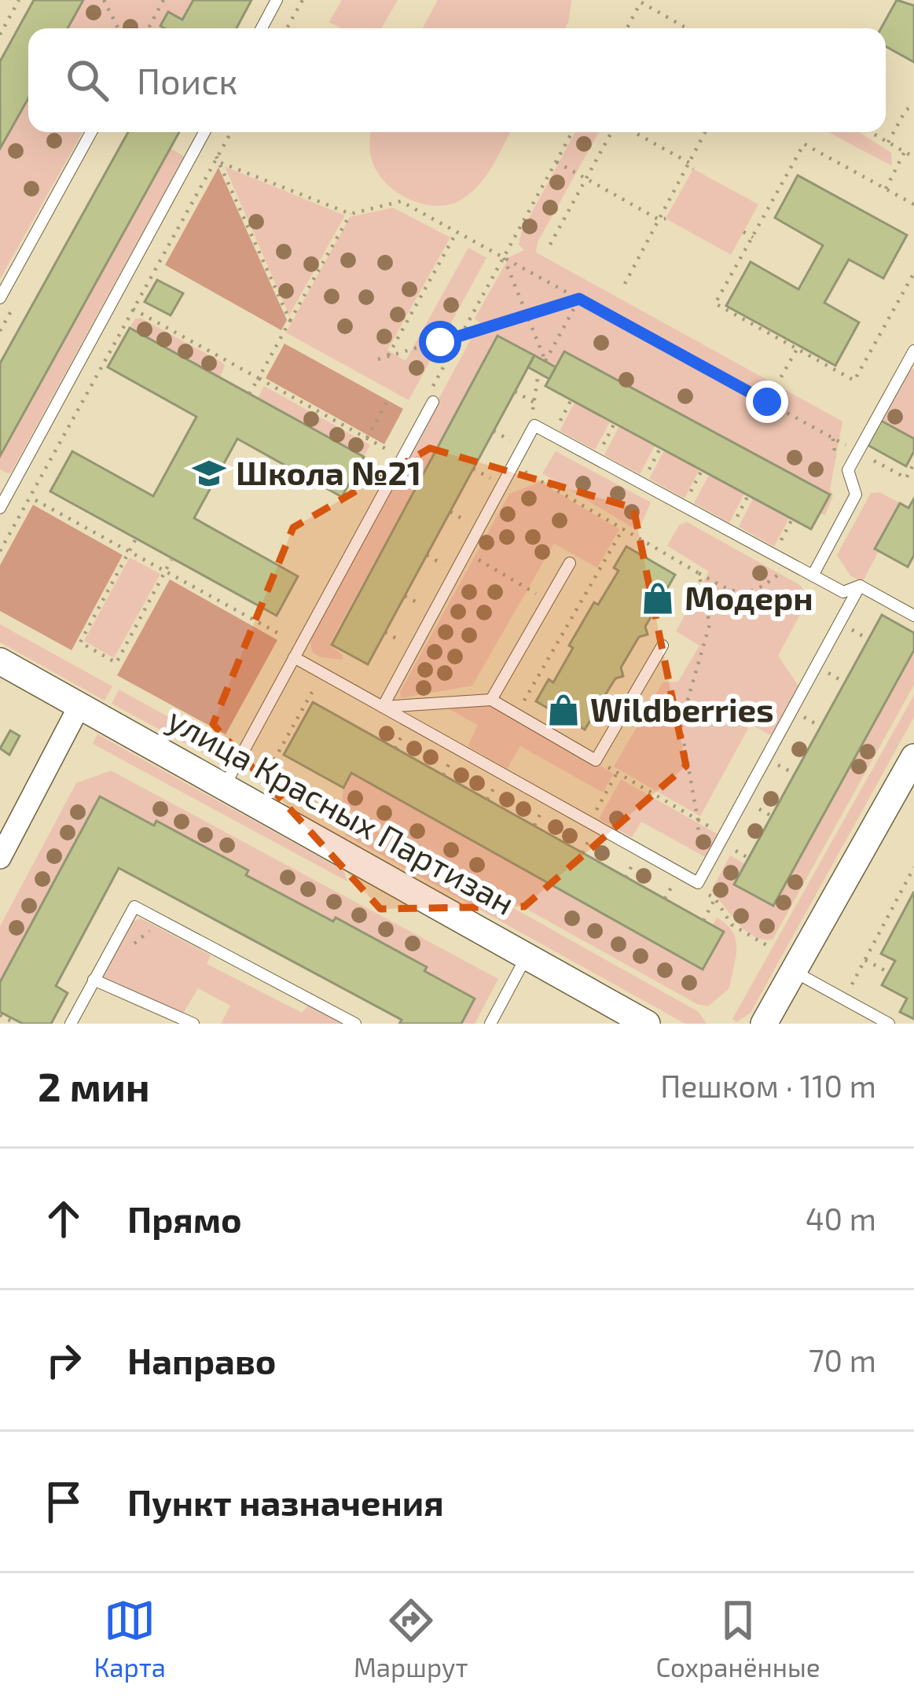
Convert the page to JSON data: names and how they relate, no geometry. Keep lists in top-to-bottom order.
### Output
{
  "streets": {
    "street": ["улица Красных Партизан"]
  },
  "places": {
    "school or university": ["Школа №21"],
    "shop": ["Модерн", "Wildberries"]
  },
  "page": {
    "search": "Поиск",
    "heading": ["2 мин", "Пешком · 110 m"],
    "list": [
      ["Прямо", "40 m"],
      ["Направо", "70 m"],
      "Пункт назначения"
    ],
    "nav": ["Карта", "Маршрут", "Сохранённые"]
  }
}
